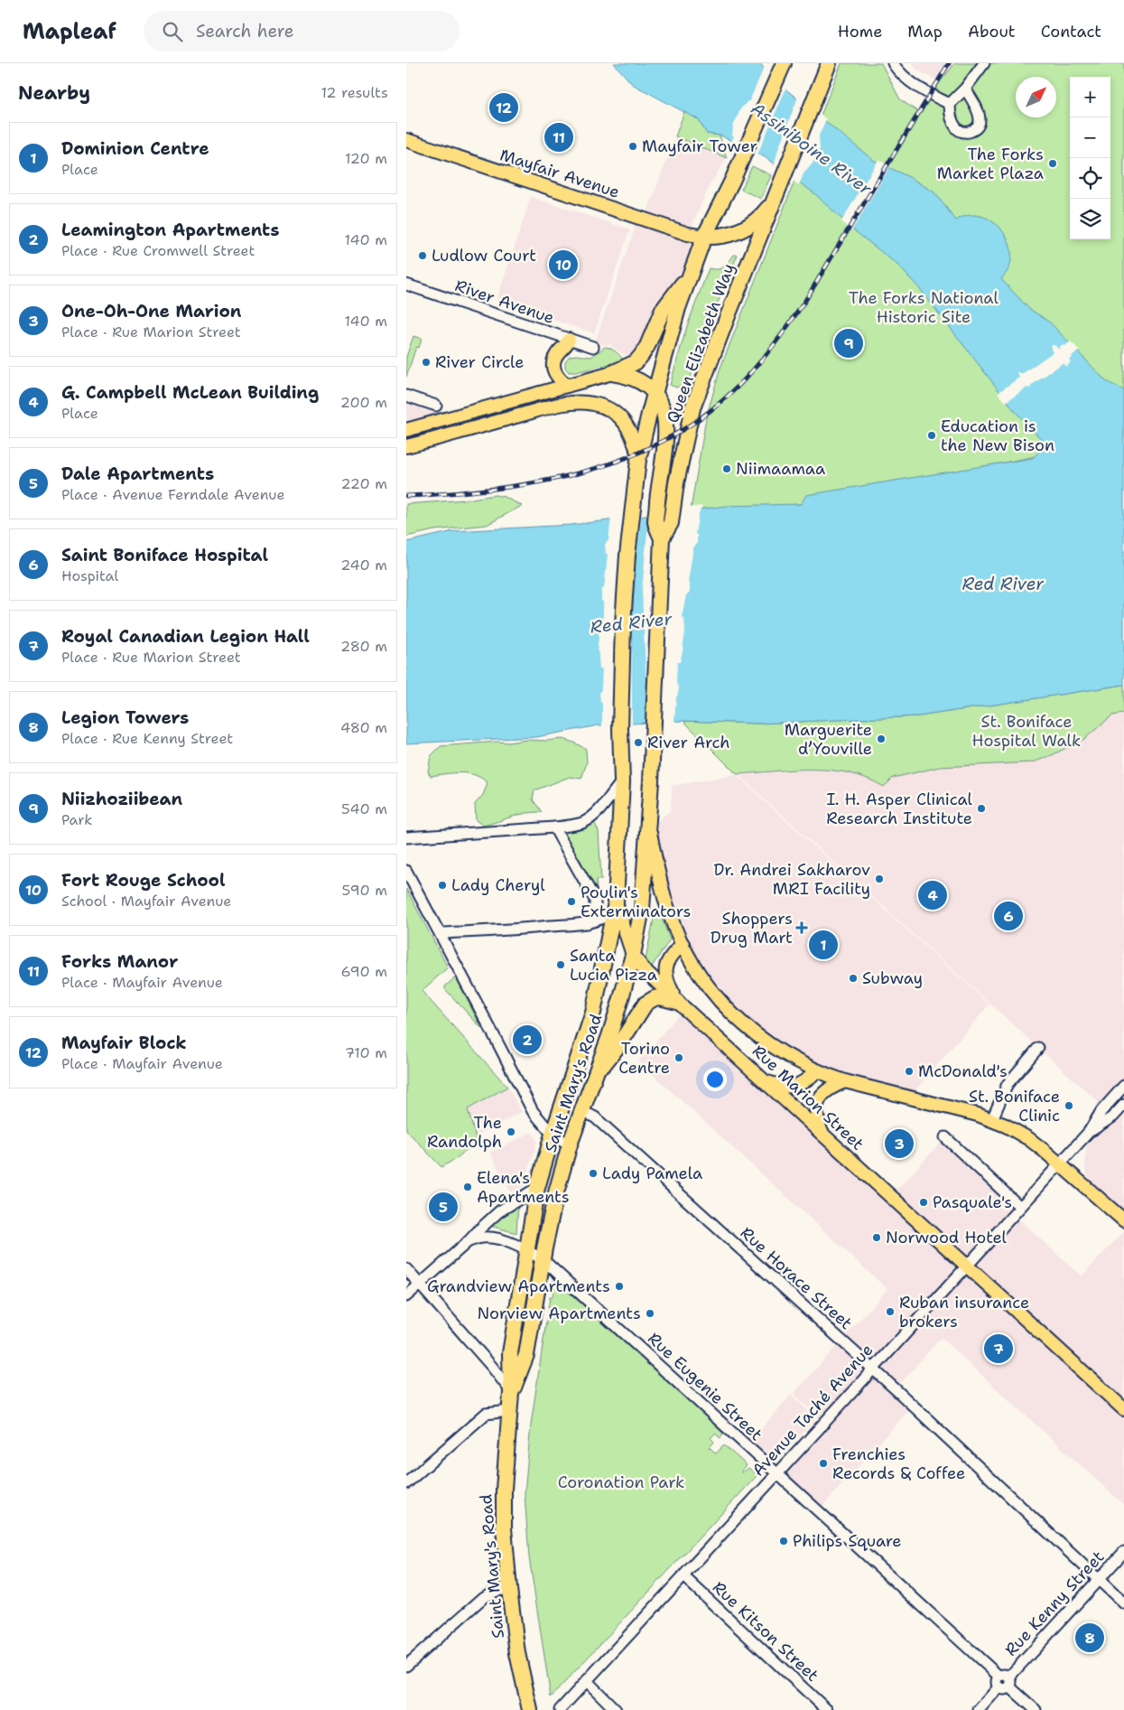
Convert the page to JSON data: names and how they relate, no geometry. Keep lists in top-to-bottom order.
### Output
{
  "streets": {
    "highway": ["Queen Elizabeth Way", "Saint Mary's Road"],
    "main road": ["Mayfair Avenue", "Rue Marion Street"],
    "street": [
      "River Avenue",
      "Rue Horace Street",
      "Rue Eugenie Street",
      "Avenue Taché Avenue",
      "Rue Kenny Street",
      "Rue Kitson Street"
    ]
  },
  "crossings": [
    ["Mayfair Avenue", "Queen Elizabeth Way"],
    ["Queen Elizabeth Way", "Saint Mary's Road"],
    ["Saint Mary's Road", "Rue Marion Street"],
    ["Saint Mary's Road", "Rue Horace Street"],
    ["Saint Mary's Road", "Rue Eugenie Street"],
    ["Rue Marion Street", "Avenue Taché Avenue"],
    ["Rue Horace Street", "Avenue Taché Avenue"],
    ["Rue Horace Street", "Rue Kenny Street"],
    ["Rue Eugenie Street", "Avenue Taché Avenue"],
    ["Rue Eugenie Street", "Rue Kenny Street"],
    ["Avenue Taché Avenue", "Rue Kitson Street"]
  ],
  "water": ["Assiniboine River", "Red River"],
  "parks": ["The Forks National Historic Site", "St. Boniface Hospital Walk", "Coronation Park"],
  "places": {
    "other": [
      "Mayfair Tower",
      "The Forks Market Plaza",
      "Ludlow Court",
      "River Circle",
      "Education is the New Bison",
      "Niimaamaa",
      "Marguerite d’Youville",
      "River Arch",
      "I. H. Asper Clinical Research Institute",
      "Dr. Andrei Sakharov MRI Facility",
      "Lady Cheryl",
      "Poulin's Exterminators",
      "Santa Lucia Pizza",
      "Subway",
      "Torino Centre",
      "McDonald's",
      "St. Boniface Clinic",
      "The Randolph",
      "Lady Pamela",
      "Elena's Apartments",
      "Pasquale's",
      "Norwood Hotel",
      "Grandview Apartments",
      "Ruban insurance brokers",
      "Norview Apartments",
      "Frenchies Records & Coffee",
      "Philips Square"
    ],
    "health": ["Shoppers Drug Mart"]
  },
  "north": "top right",
  "page": {
    "header": "Mapleaf",
    "search": "Search here",
    "nav": [
      "Home",
      "Map",
      "About",
      "Contact"
    ],
    "heading": ["Nearby", "12 results"],
    "map_buttons": ["+", "−"],
    "pins": [
      "12",
      "11",
      "10",
      "9",
      "4",
      "6",
      "1",
      "2",
      "3",
      "5",
      "7",
      "8"
    ],
    "list": [
      {
        "mark": "1",
        "name": "Dominion Centre",
        "note": "Place",
        "value": "120 m"
      },
      {
        "mark": "2",
        "name": "Leamington Apartments",
        "note": "Place · Rue Cromwell Street",
        "value": "140 m"
      },
      {
        "mark": "3",
        "name": "One-Oh-One Marion",
        "note": "Place · Rue Marion Street",
        "value": "140 m"
      },
      {
        "mark": "4",
        "name": "G. Campbell McLean Building",
        "note": "Place",
        "value": "200 m"
      },
      {
        "mark": "5",
        "name": "Dale Apartments",
        "note": "Place · Avenue Ferndale Avenue",
        "value": "220 m"
      },
      {
        "mark": "6",
        "name": "Saint Boniface Hospital",
        "note": "Hospital",
        "value": "240 m"
      },
      {
        "mark": "7",
        "name": "Royal Canadian Legion Hall",
        "note": "Place · Rue Marion Street",
        "value": "280 m"
      },
      {
        "mark": "8",
        "name": "Legion Towers",
        "note": "Place · Rue Kenny Street",
        "value": "480 m"
      },
      {
        "mark": "9",
        "name": "Niizhoziibean",
        "note": "Park",
        "value": "540 m"
      },
      {
        "mark": "10",
        "name": "Fort Rouge School",
        "note": "School · Mayfair Avenue",
        "value": "590 m"
      },
      {
        "mark": "11",
        "name": "Forks Manor",
        "note": "Place · Mayfair Avenue",
        "value": "690 m"
      },
      {
        "mark": "12",
        "name": "Mayfair Block",
        "note": "Place · Mayfair Avenue",
        "value": "710 m"
      }
    ]
  }
}
